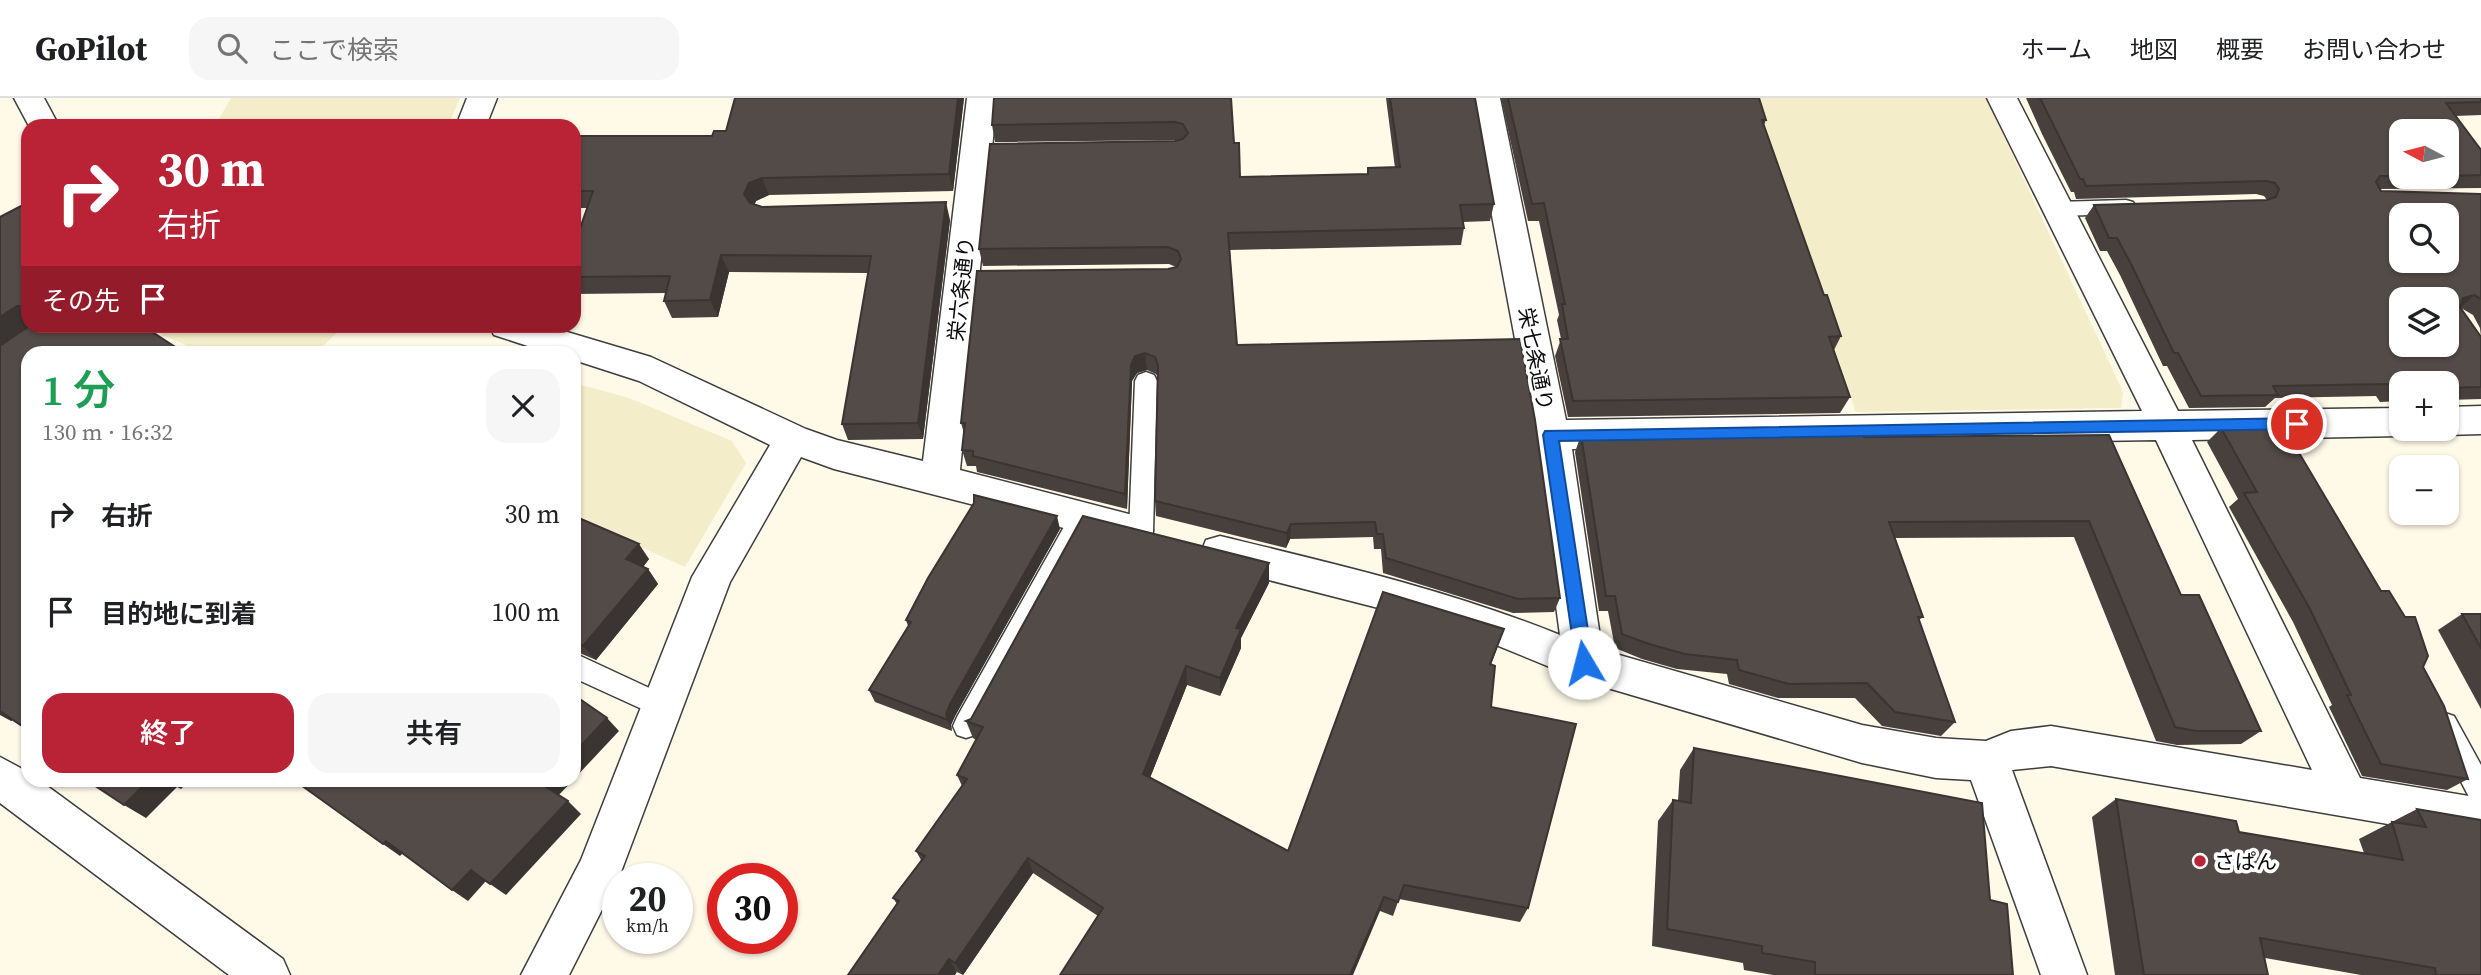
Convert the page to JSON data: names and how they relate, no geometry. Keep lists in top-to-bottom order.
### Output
{
  "streets": {
    "street": ["栄六条通り", "栄七条通り"]
  },
  "places": ["さぱん"],
  "north": "left",
  "page": {
    "header": "GoPilot",
    "search": "ここで検索",
    "nav": [
      "ホーム",
      "地図",
      "概要",
      "お問い合わせ"
    ],
    "map_buttons": ["+", "−"],
    "turn": ["30 m", "右折"],
    "then": "その先",
    "heading": ["1 分", "130 m · 16:32"],
    "list": [
      {
        "name": "右折",
        "value": "30 m"
      },
      {
        "name": "目的地に到着",
        "value": "100 m"
      }
    ],
    "buttons": ["終了", "共有"],
    "speed": "20 km/h",
    "limit": "30"
  }
}
